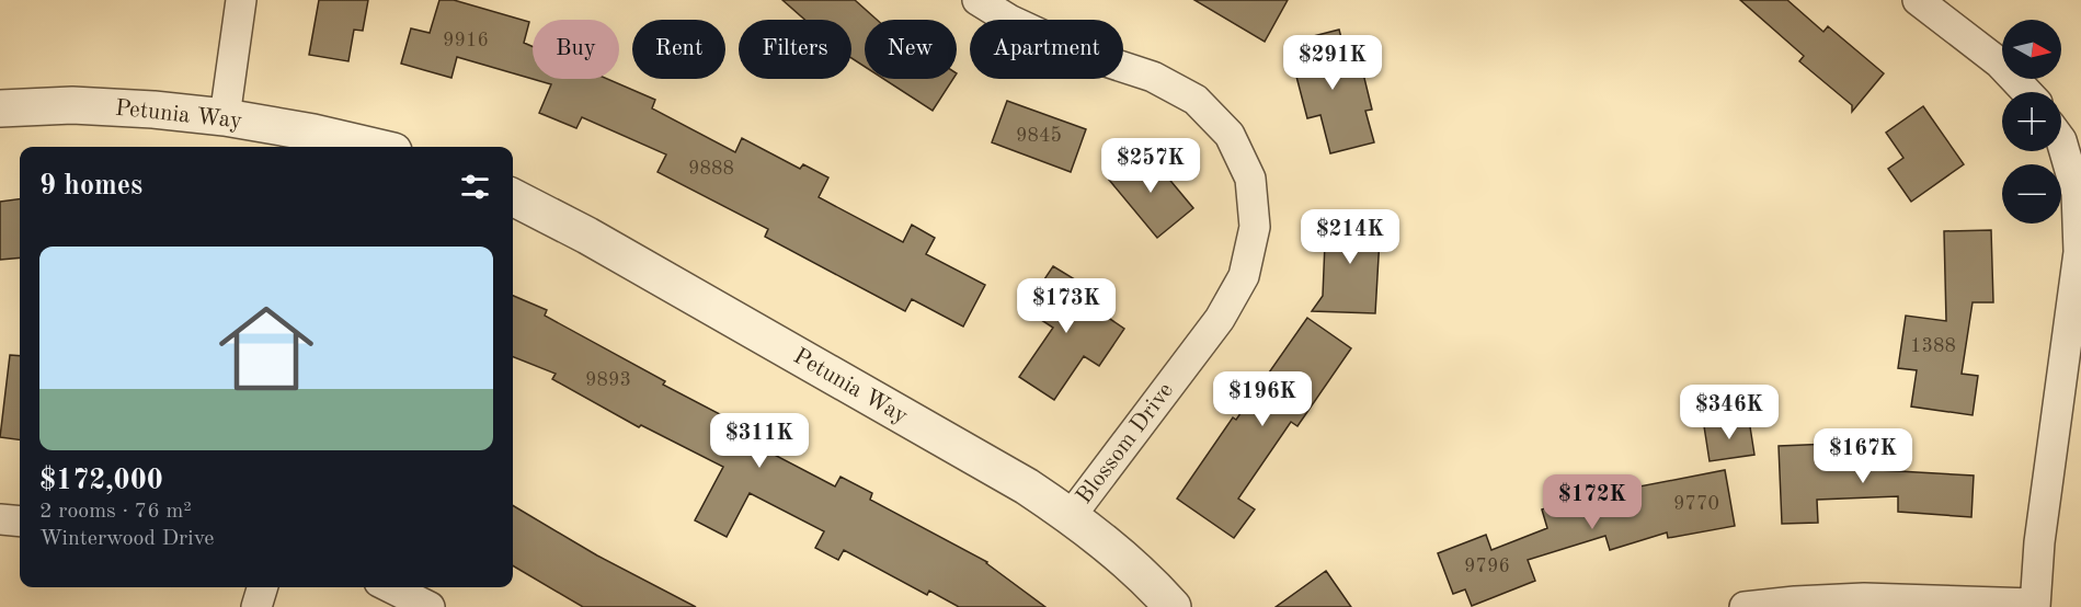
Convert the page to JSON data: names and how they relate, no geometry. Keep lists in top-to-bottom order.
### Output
{
  "streets": {
    "street": ["Petunia Way", "Blossom Drive"]
  },
  "crossings": [
    ["Petunia Way", "Blossom Drive"]
  ],
  "house_numbers": [
    "9916",
    "9845",
    "9888",
    "1388",
    "9893",
    "9770",
    "9796"
  ],
  "north": "right",
  "page": {
    "map_buttons": ["+", "−"],
    "chip": [
      "Buy",
      "Rent",
      "Filters",
      "New",
      "Apartment"
    ],
    "price": [
      "$291K",
      "$257K",
      "$214K",
      "$173K",
      "$196K",
      "$346K",
      "$311K",
      "$167K",
      "$172K"
    ],
    "heading": "9 homes",
    "list": [
      {
        "name": "$172,000",
        "note": "2 rooms · 76 m² · Winterwood Drive"
      }
    ]
  }
}
